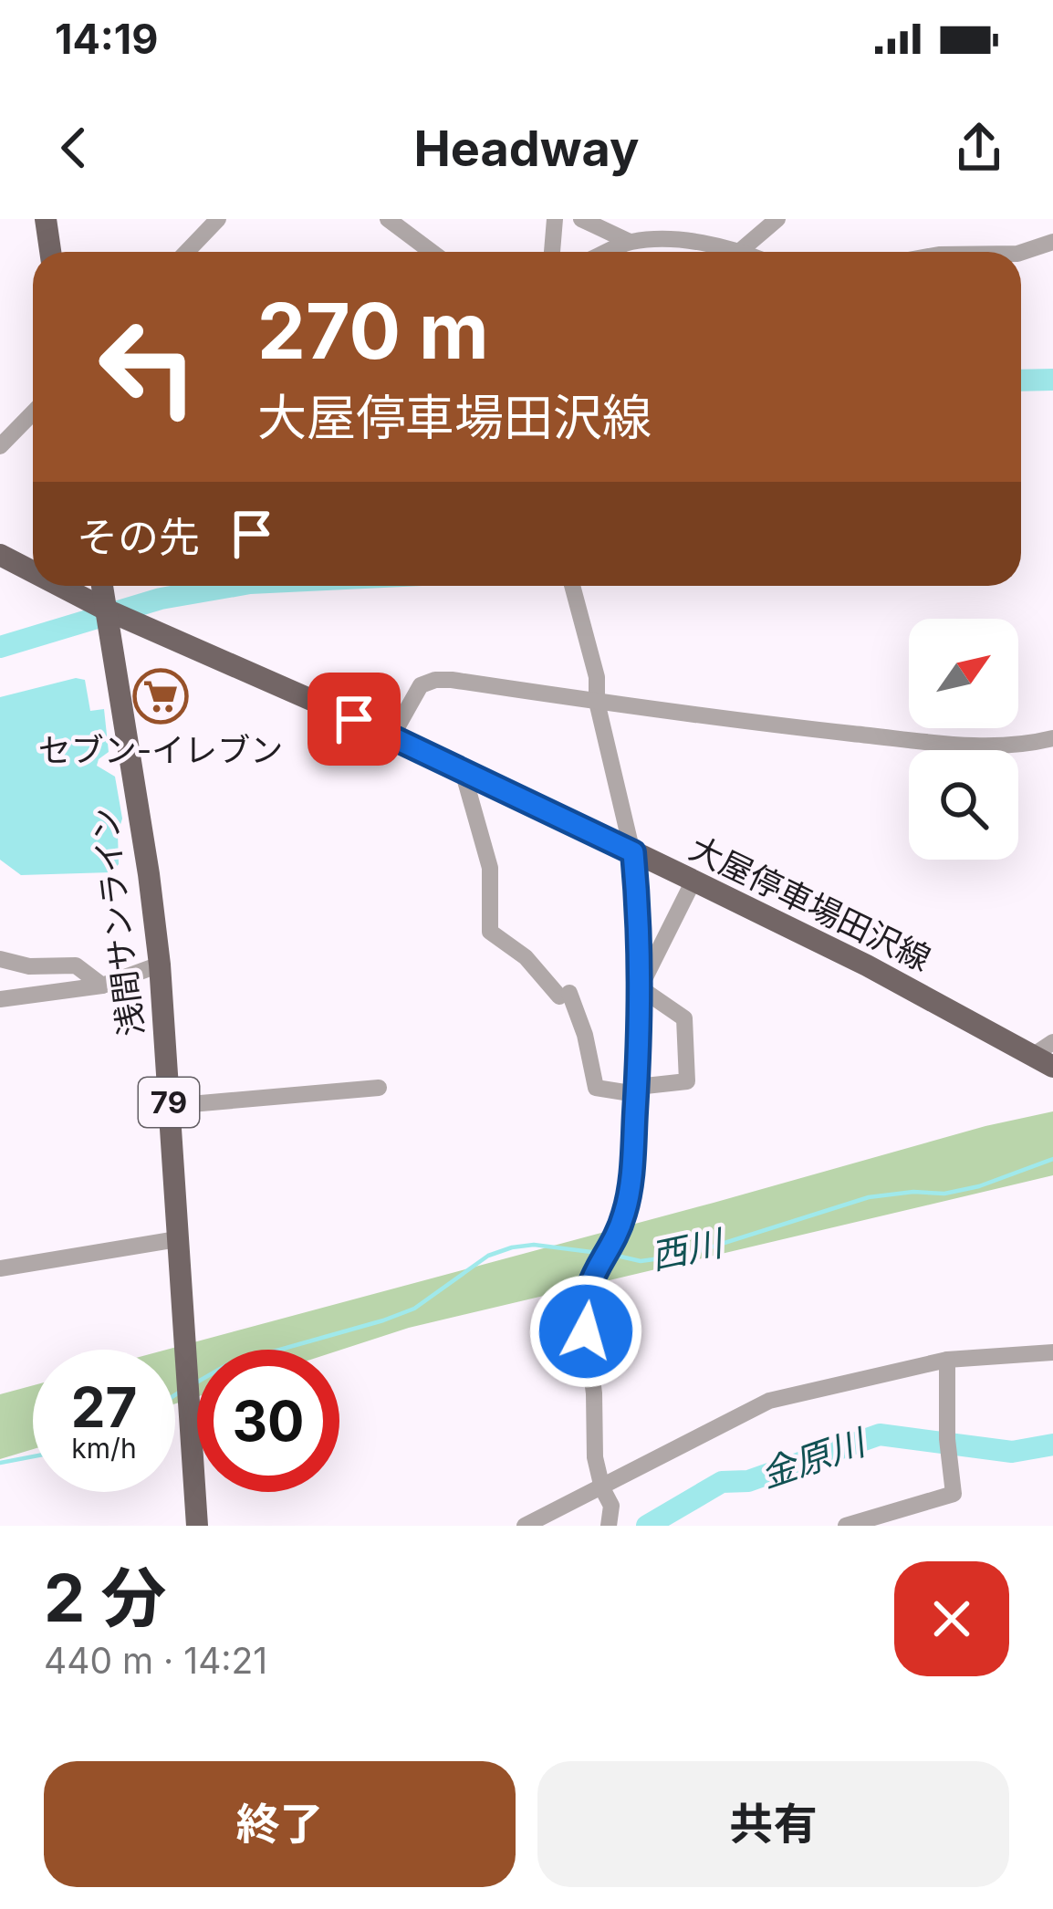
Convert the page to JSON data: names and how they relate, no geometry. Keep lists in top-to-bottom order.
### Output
{
  "streets": {
    "main road": ["大屋停車場田沢線", "浅間サンライン", "79"]
  },
  "crossings": [
    ["大屋停車場田沢線", "浅間サンライン"]
  ],
  "water": ["西川", "金原川"],
  "places": {
    "supermarket": ["セブン-イレブン"]
  },
  "north": "top right",
  "page": {
    "status": "14:19",
    "header": "Headway",
    "turn": ["270 m", "大屋停車場田沢線"],
    "then": "その先",
    "speed": "27 km/h",
    "limit": "30",
    "heading": ["2 分", "440 m · 14:21"],
    "buttons": ["終了", "共有"]
  }
}
